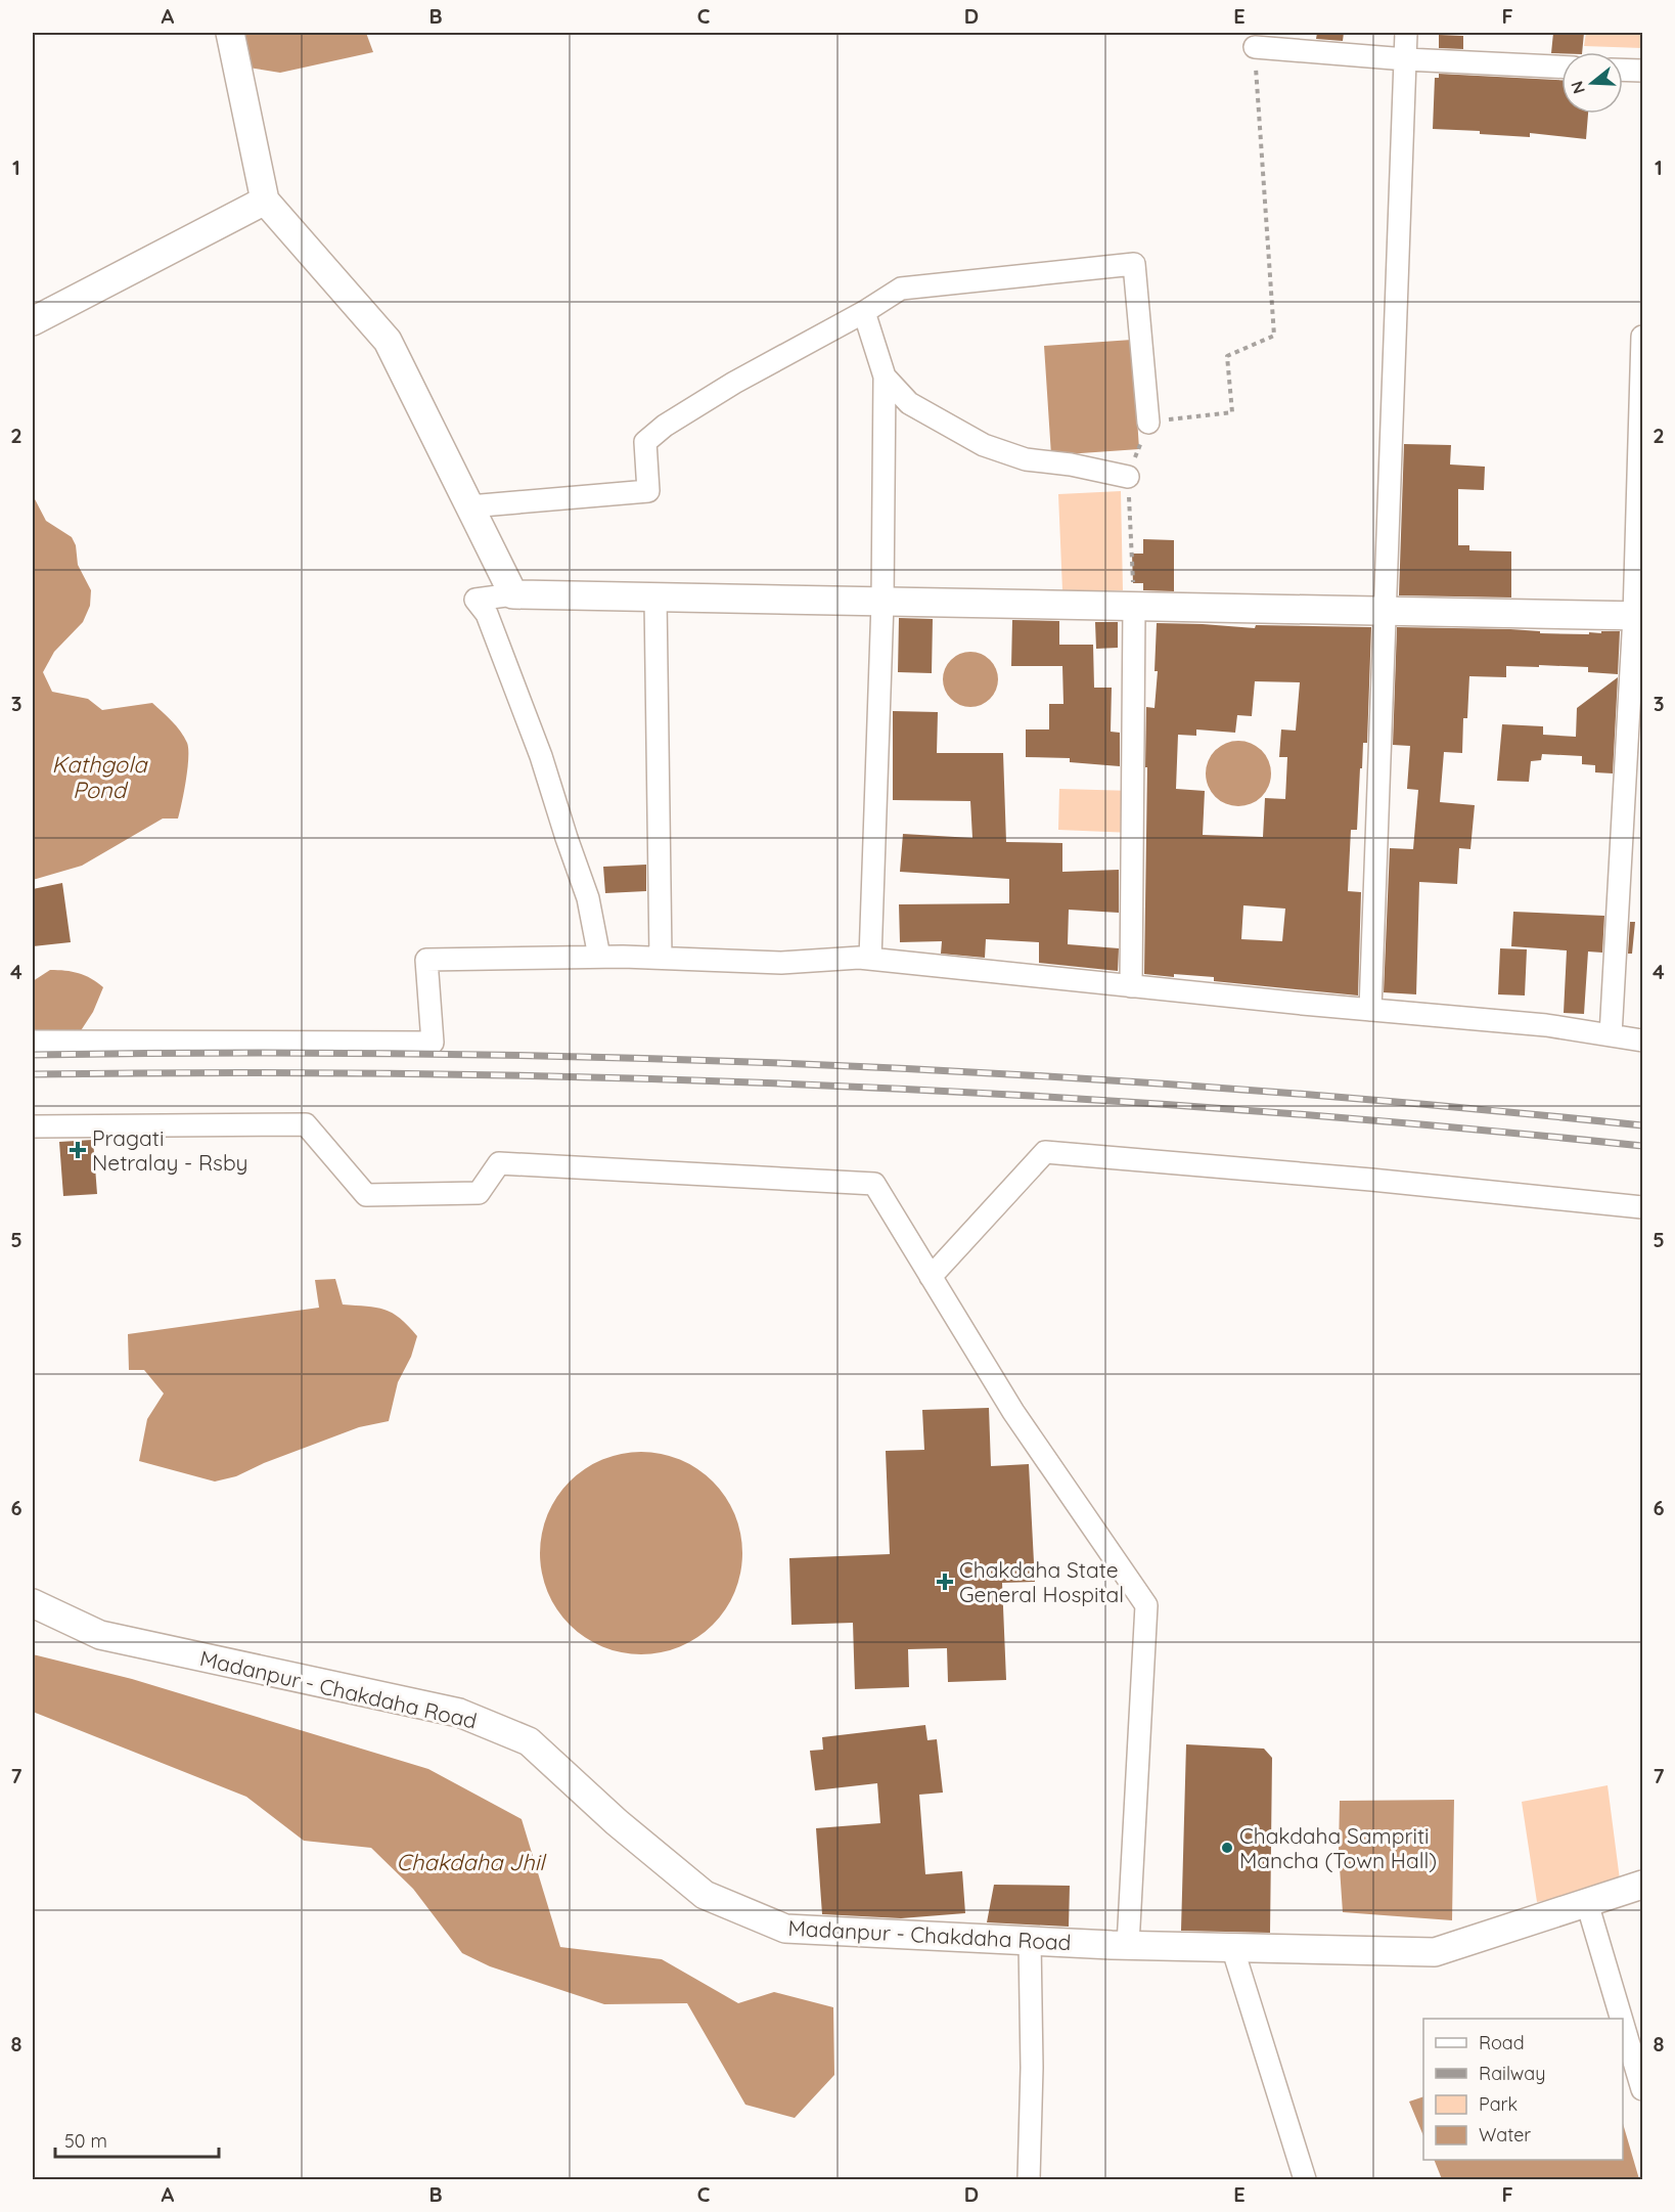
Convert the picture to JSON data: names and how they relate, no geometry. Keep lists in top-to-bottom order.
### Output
{
  "streets": {
    "main road": ["Madanpur - Chakdaha Road"]
  },
  "water": ["Kathgola Pond", "Chakdaha Jhil"],
  "places": {
    "health": ["Pragati Netralay - Rsby", "Chakdaha State General Hospital"],
    "other": ["Chakdaha Sampriti Mancha (Town Hall)"]
  },
  "legend": [
    "Road",
    "Railway",
    "Park",
    "Water"
  ],
  "scale_bar": "50 m",
  "north": "left",
  "grid": {
    "columns": [
      "A",
      "B",
      "C",
      "D",
      "E",
      "F"
    ],
    "rows": [
      "1",
      "2",
      "3",
      "4",
      "5",
      "6",
      "7",
      "8"
    ]
  }
}
